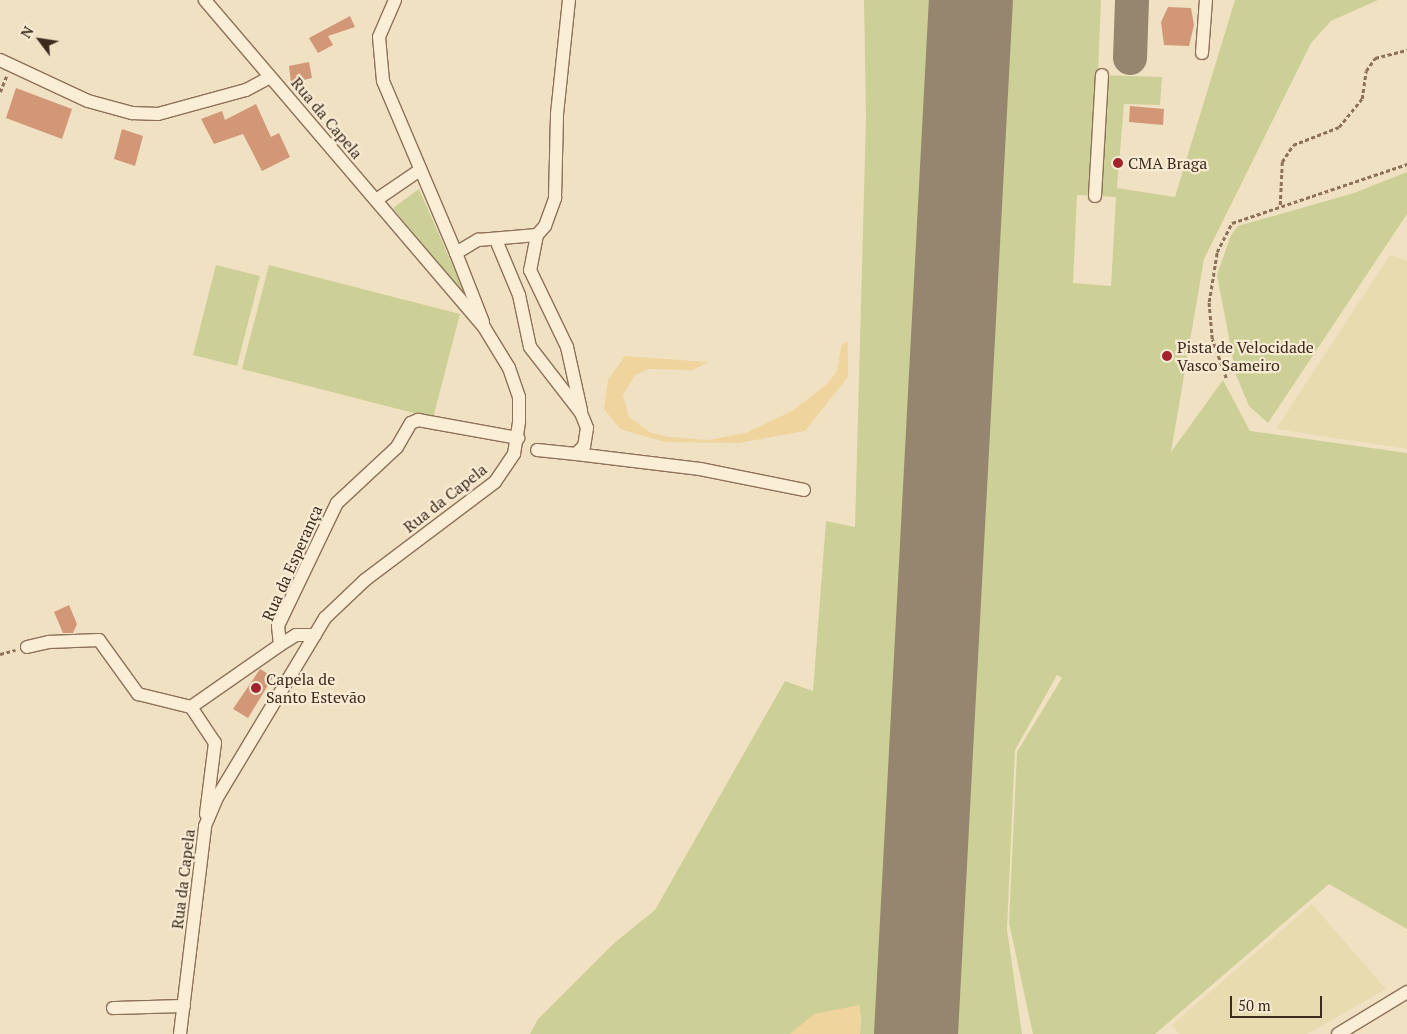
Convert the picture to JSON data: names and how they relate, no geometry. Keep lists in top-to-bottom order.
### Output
{
  "streets": {
    "street": ["Rua da Capela", "Rua da Esperança"]
  },
  "crossings": [
    ["Rua da Capela", "Rua da Esperança"]
  ],
  "places": ["CMA Braga", "Pista de Velocidade Vasco Sameiro", "Capela de Santo Estevão"],
  "scale_bar": "50 m",
  "north": "top left"
}
